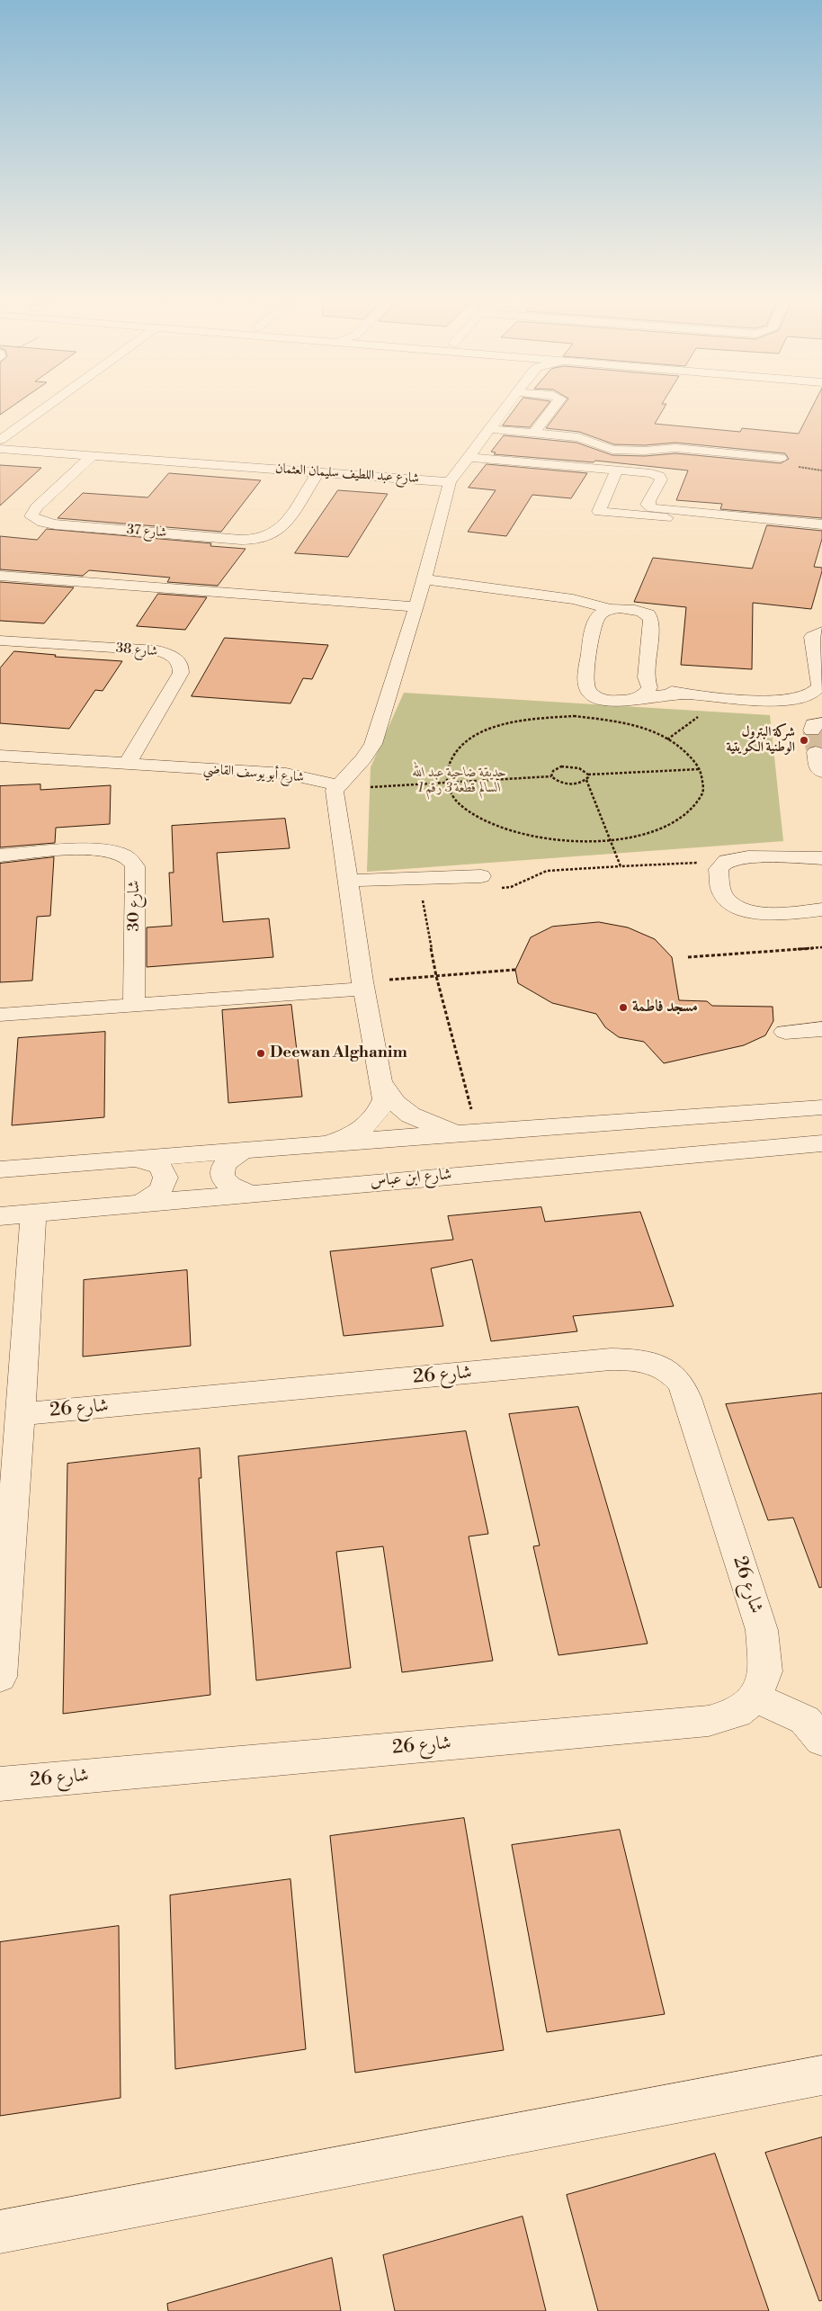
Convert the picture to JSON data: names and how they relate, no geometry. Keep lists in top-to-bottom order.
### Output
{
  "streets": {
    "street": [
      "شارع عبد اللطيف سليمان العثمان",
      "شارع 37",
      "شارع 38",
      "شارع أبو يوسف القاضي",
      "شارع 30",
      "شارع ابن عباس",
      "شارع 26"
    ]
  },
  "crossings": [
    ["شارع عبد اللطيف سليمان العثمان", "شارع 37"],
    ["شارع 38", "شارع أبو يوسف القاضي"]
  ],
  "parks": ["حديقة ضاحية عبد الله السالم قطعة 3 رقم 1"],
  "places": ["شركة البترول الوطنية الكويتية", "مسجد فاطمة", "Deewan Alghanim"]
}
